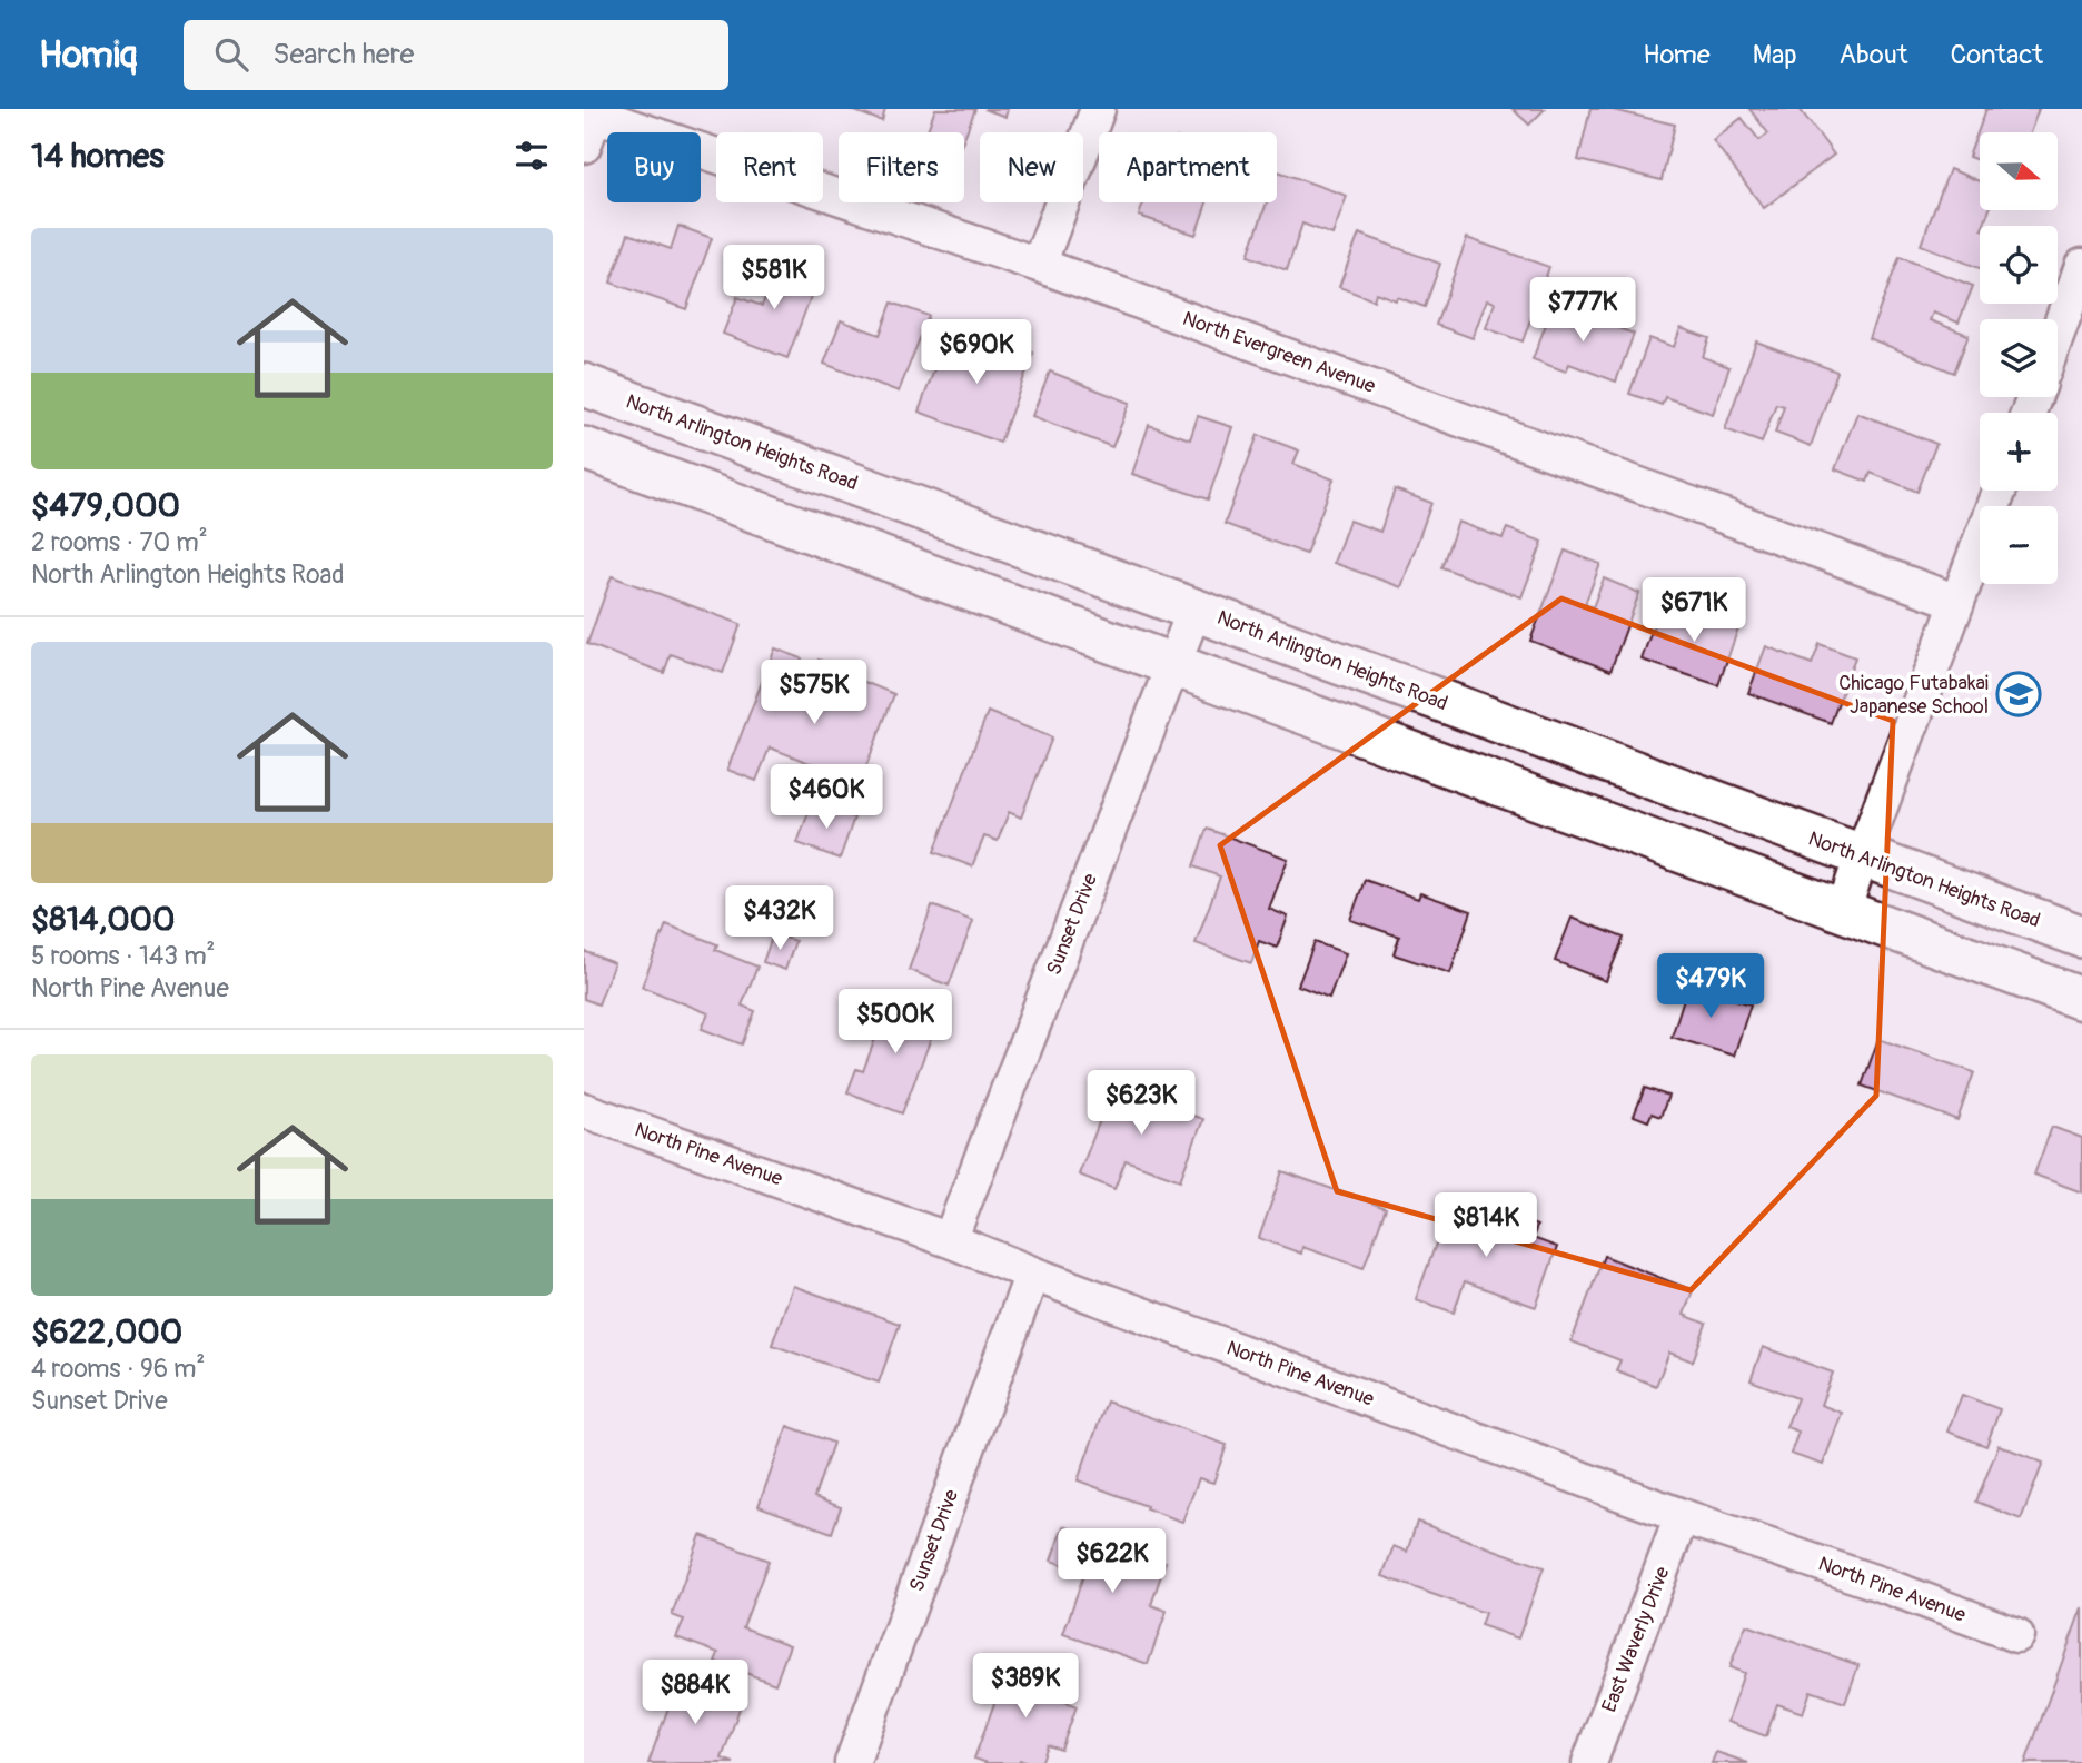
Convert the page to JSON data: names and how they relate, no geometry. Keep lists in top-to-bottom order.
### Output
{
  "streets": {
    "main road": ["North Arlington Heights Road"],
    "street": [
      "North Evergreen Avenue",
      "Sunset Drive",
      "North Pine Avenue",
      "East Waverly Drive"
    ]
  },
  "crossings": [
    ["North Arlington Heights Road", "Sunset Drive"],
    ["Sunset Drive", "North Pine Avenue"],
    ["North Pine Avenue", "East Waverly Drive"]
  ],
  "places": {
    "school or university": ["Chicago Futabakai Japanese School"]
  },
  "north": "right",
  "page": {
    "header": "Homiq",
    "search": "Search here",
    "nav": [
      "Home",
      "Map",
      "About",
      "Contact"
    ],
    "heading": "14 homes",
    "map_buttons": ["+", "−"],
    "chip": [
      "Buy",
      "Rent",
      "Filters",
      "New",
      "Apartment"
    ],
    "list": [
      {
        "name": "$479,000",
        "note": "2 rooms · 70 m² · North Arlington Heights Road"
      },
      {
        "name": "$814,000",
        "note": "5 rooms · 143 m² · North Pine Avenue"
      },
      {
        "name": "$622,000",
        "note": "4 rooms · 96 m² · Sunset Drive"
      }
    ],
    "price": [
      "$581K",
      "$777K",
      "$690K",
      "$671K",
      "$575K",
      "$460K",
      "$432K",
      "$479K",
      "$500K",
      "$623K",
      "$814K",
      "$622K",
      "$389K",
      "$884K"
    ]
  }
}
